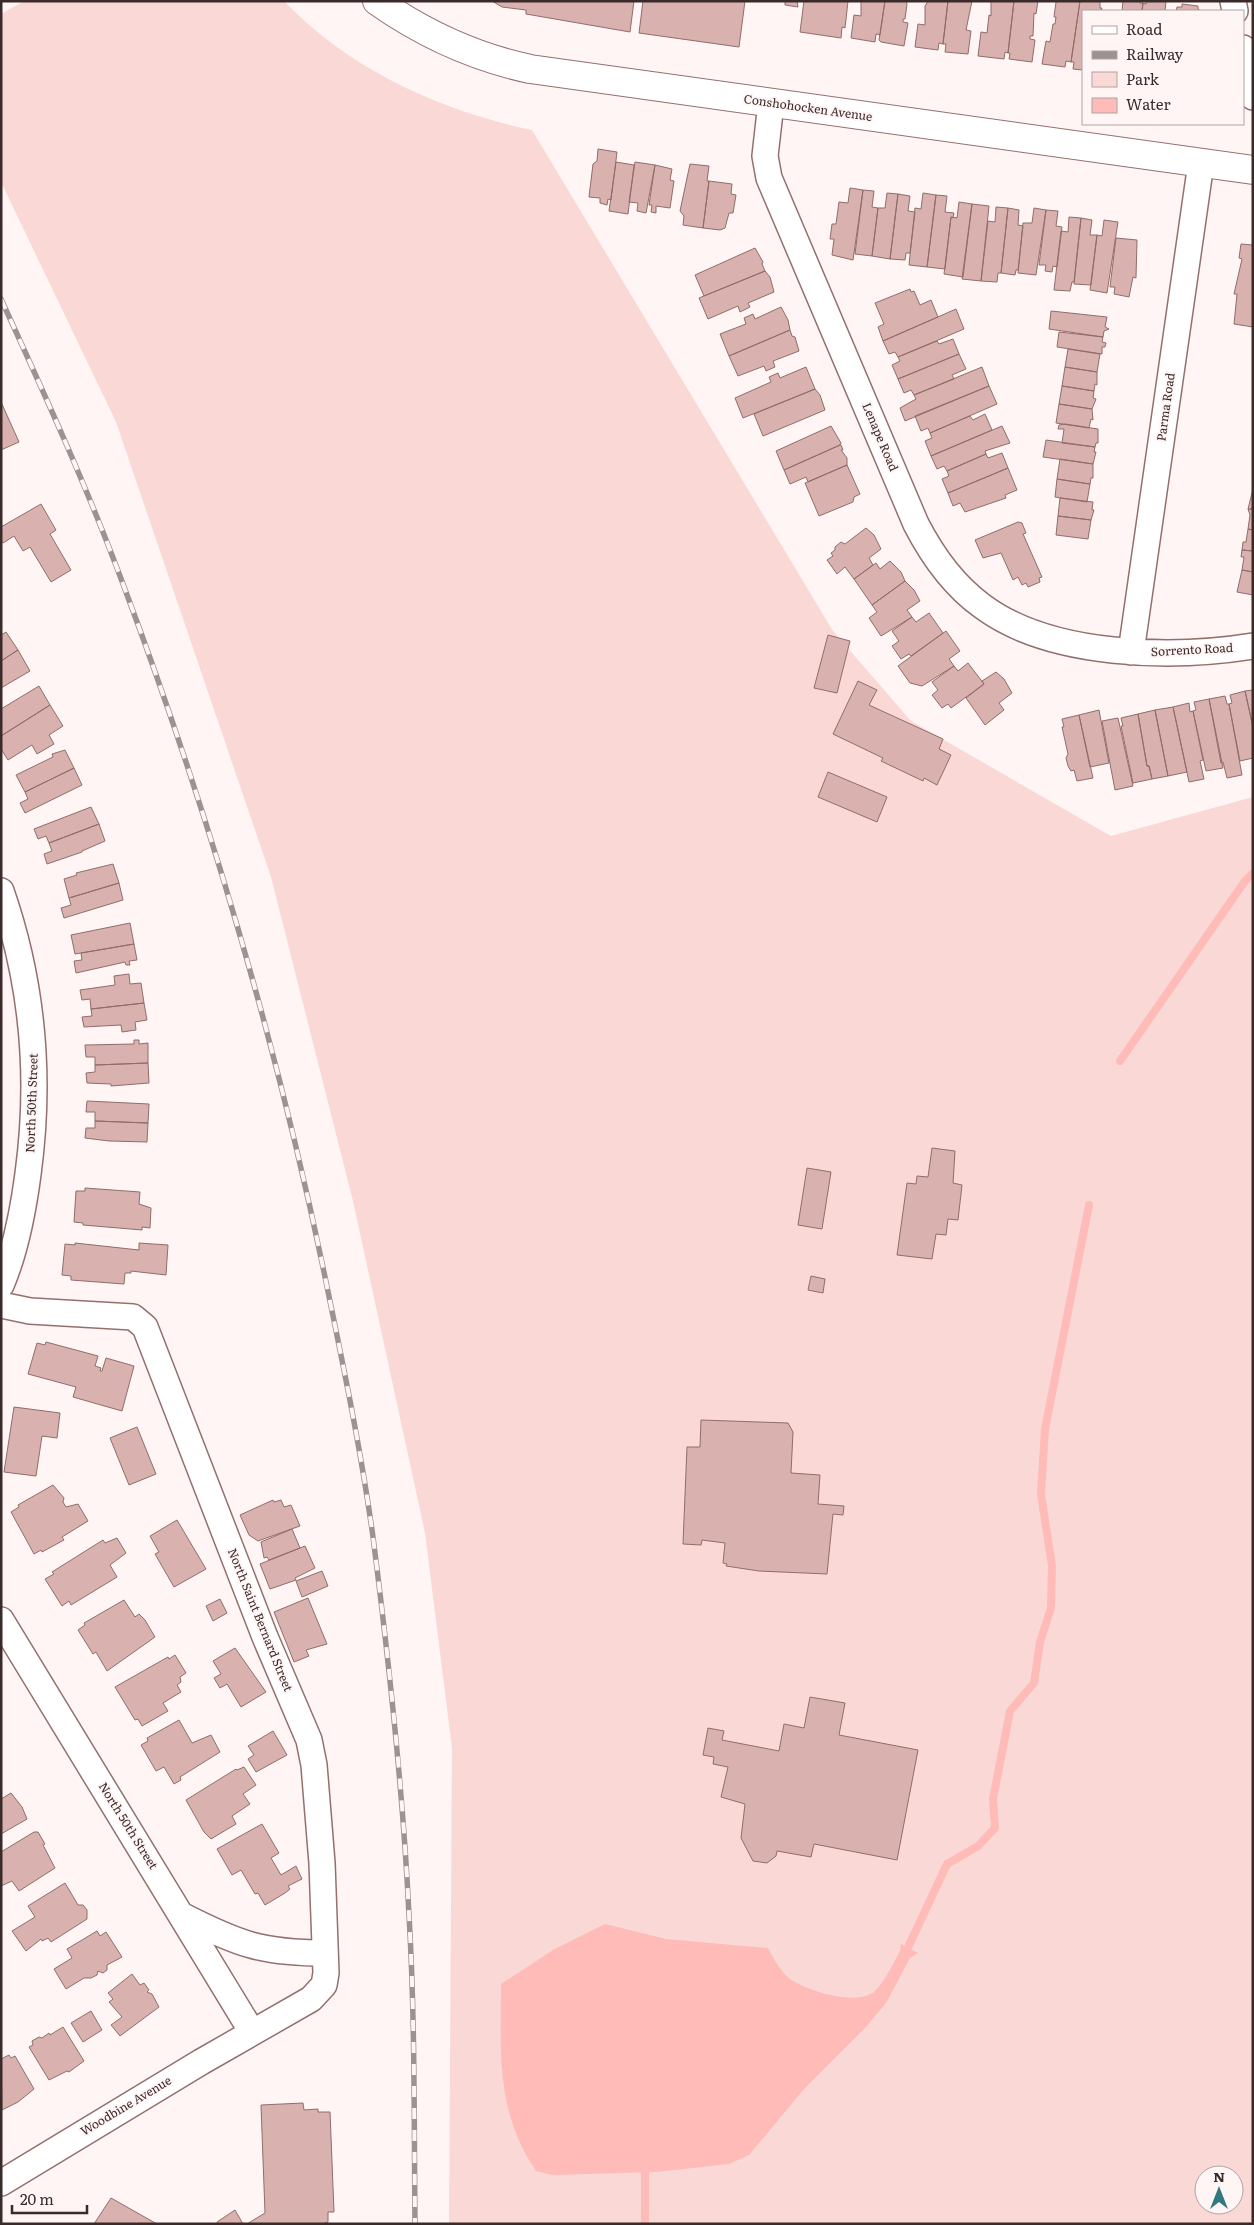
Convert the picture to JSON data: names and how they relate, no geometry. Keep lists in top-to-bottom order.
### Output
{
  "streets": {
    "main road": ["Conshohocken Avenue"],
    "street": [
      "Parma Road",
      "Lenape Road",
      "Sorrento Road",
      "North 50th Street",
      "North Saint Bernard Street",
      "Woodbine Avenue"
    ]
  },
  "crossings": [
    ["Conshohocken Avenue", "Parma Road"],
    ["Conshohocken Avenue", "Lenape Road"],
    ["Parma Road", "Lenape Road"],
    ["Parma Road", "Sorrento Road"],
    ["Lenape Road", "Sorrento Road"],
    ["North 50th Street", "North Saint Bernard Street"],
    ["North 50th Street", "Woodbine Avenue"],
    ["North Saint Bernard Street", "Woodbine Avenue"]
  ],
  "legend": [
    "Road",
    "Railway",
    "Park",
    "Water"
  ],
  "scale_bar": "20 m",
  "north": "top"
}
